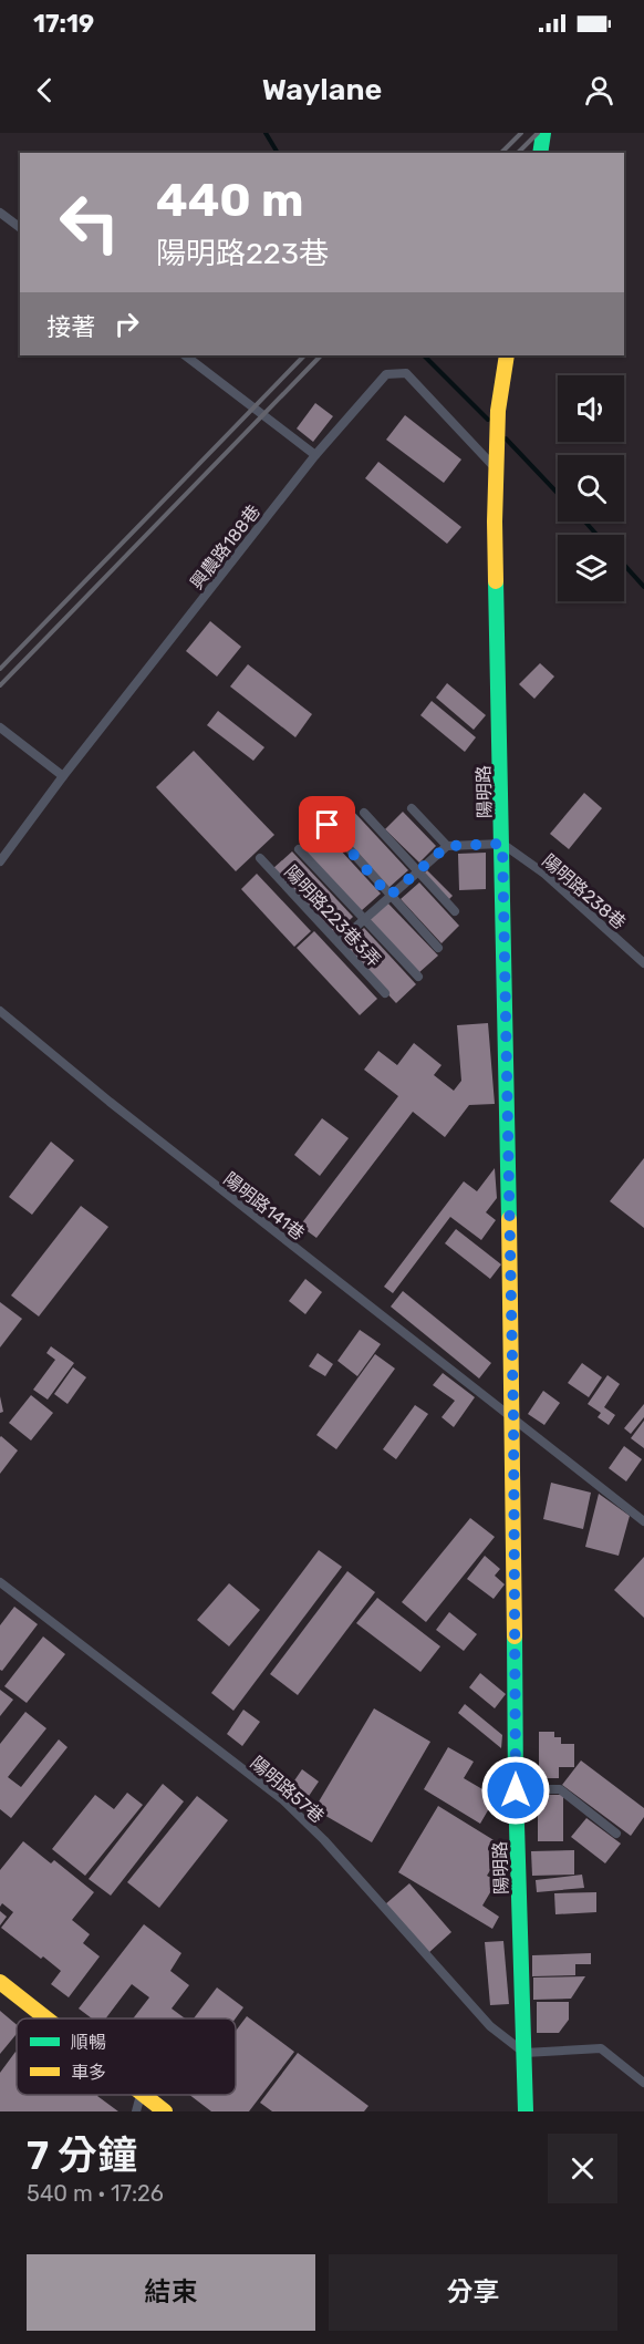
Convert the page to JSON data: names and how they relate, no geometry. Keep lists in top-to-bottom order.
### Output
{
  "streets": {
    "street": ["陽明路"],
    "lane": [
      "興農路188巷",
      "陽明路238巷",
      "陽明路223巷3弄",
      "陽明路141巷",
      "陽明路57巷"
    ]
  },
  "crossings": [
    ["興農路188巷", "陽明路"],
    ["陽明路", "陽明路238巷"],
    ["陽明路", "陽明路141巷"],
    ["陽明路", "陽明路57巷"]
  ],
  "legend": ["順暢", "車多"],
  "page": {
    "status": "17:19",
    "header": "Waylane",
    "turn": ["440 m", "陽明路223巷"],
    "then": "接著",
    "heading": ["7 分鐘", "540 m · 17:26"],
    "buttons": ["結束", "分享"]
  }
}
